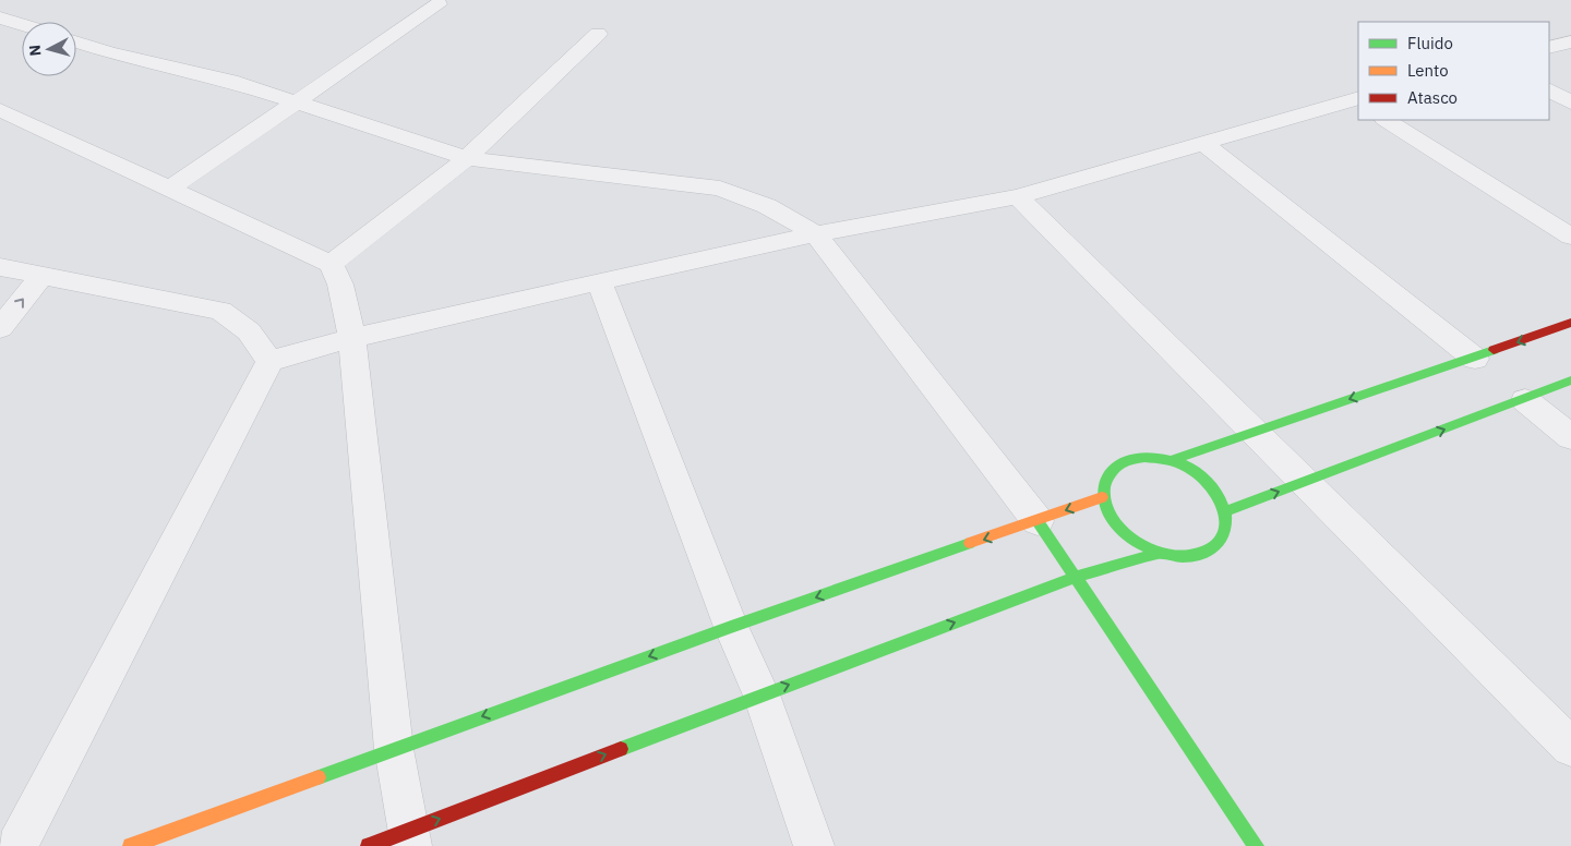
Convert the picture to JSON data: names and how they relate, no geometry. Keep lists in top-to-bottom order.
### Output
{
  "legend": ["Fluido", "Lento", "Atasco"],
  "north": "left"
}
